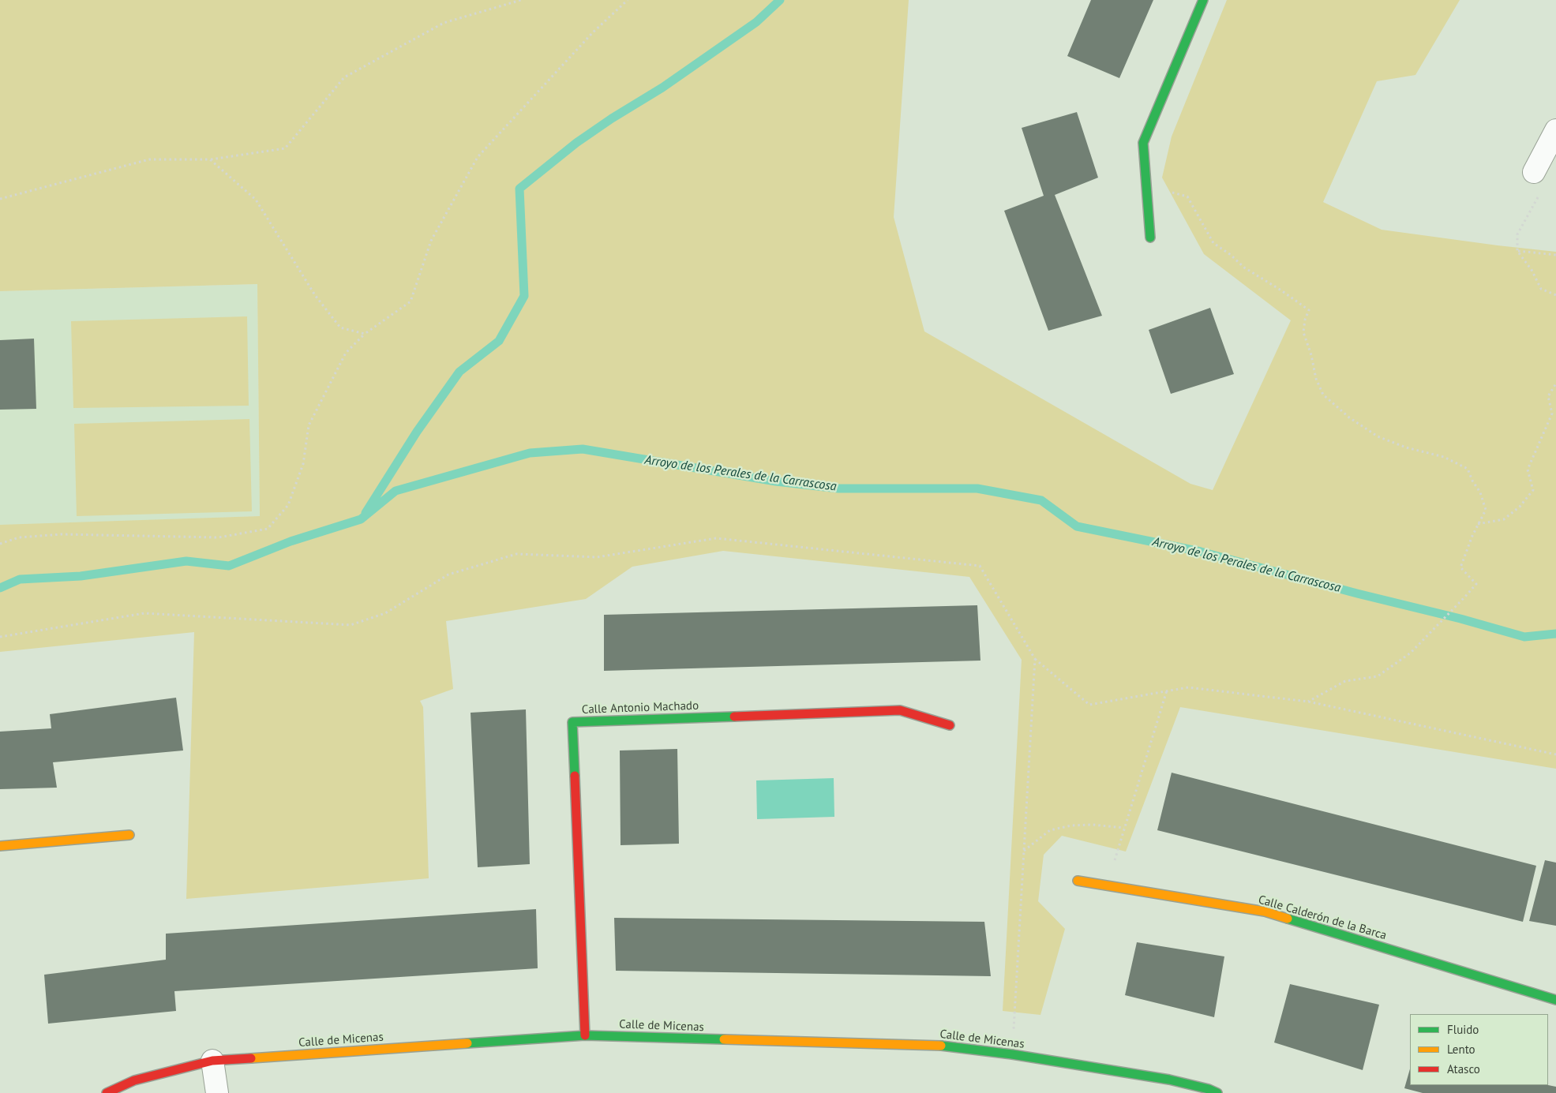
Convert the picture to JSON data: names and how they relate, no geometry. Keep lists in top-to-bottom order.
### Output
{
  "streets": {
    "street": ["Calle Antonio Machado", "Calle Calderón de la Barca", "Calle de Micenas"]
  },
  "crossings": [
    ["Calle Antonio Machado", "Calle de Micenas"]
  ],
  "water": ["Arroyo de los Perales de la Carrascosa"],
  "legend": ["Fluido", "Lento", "Atasco"]
}
